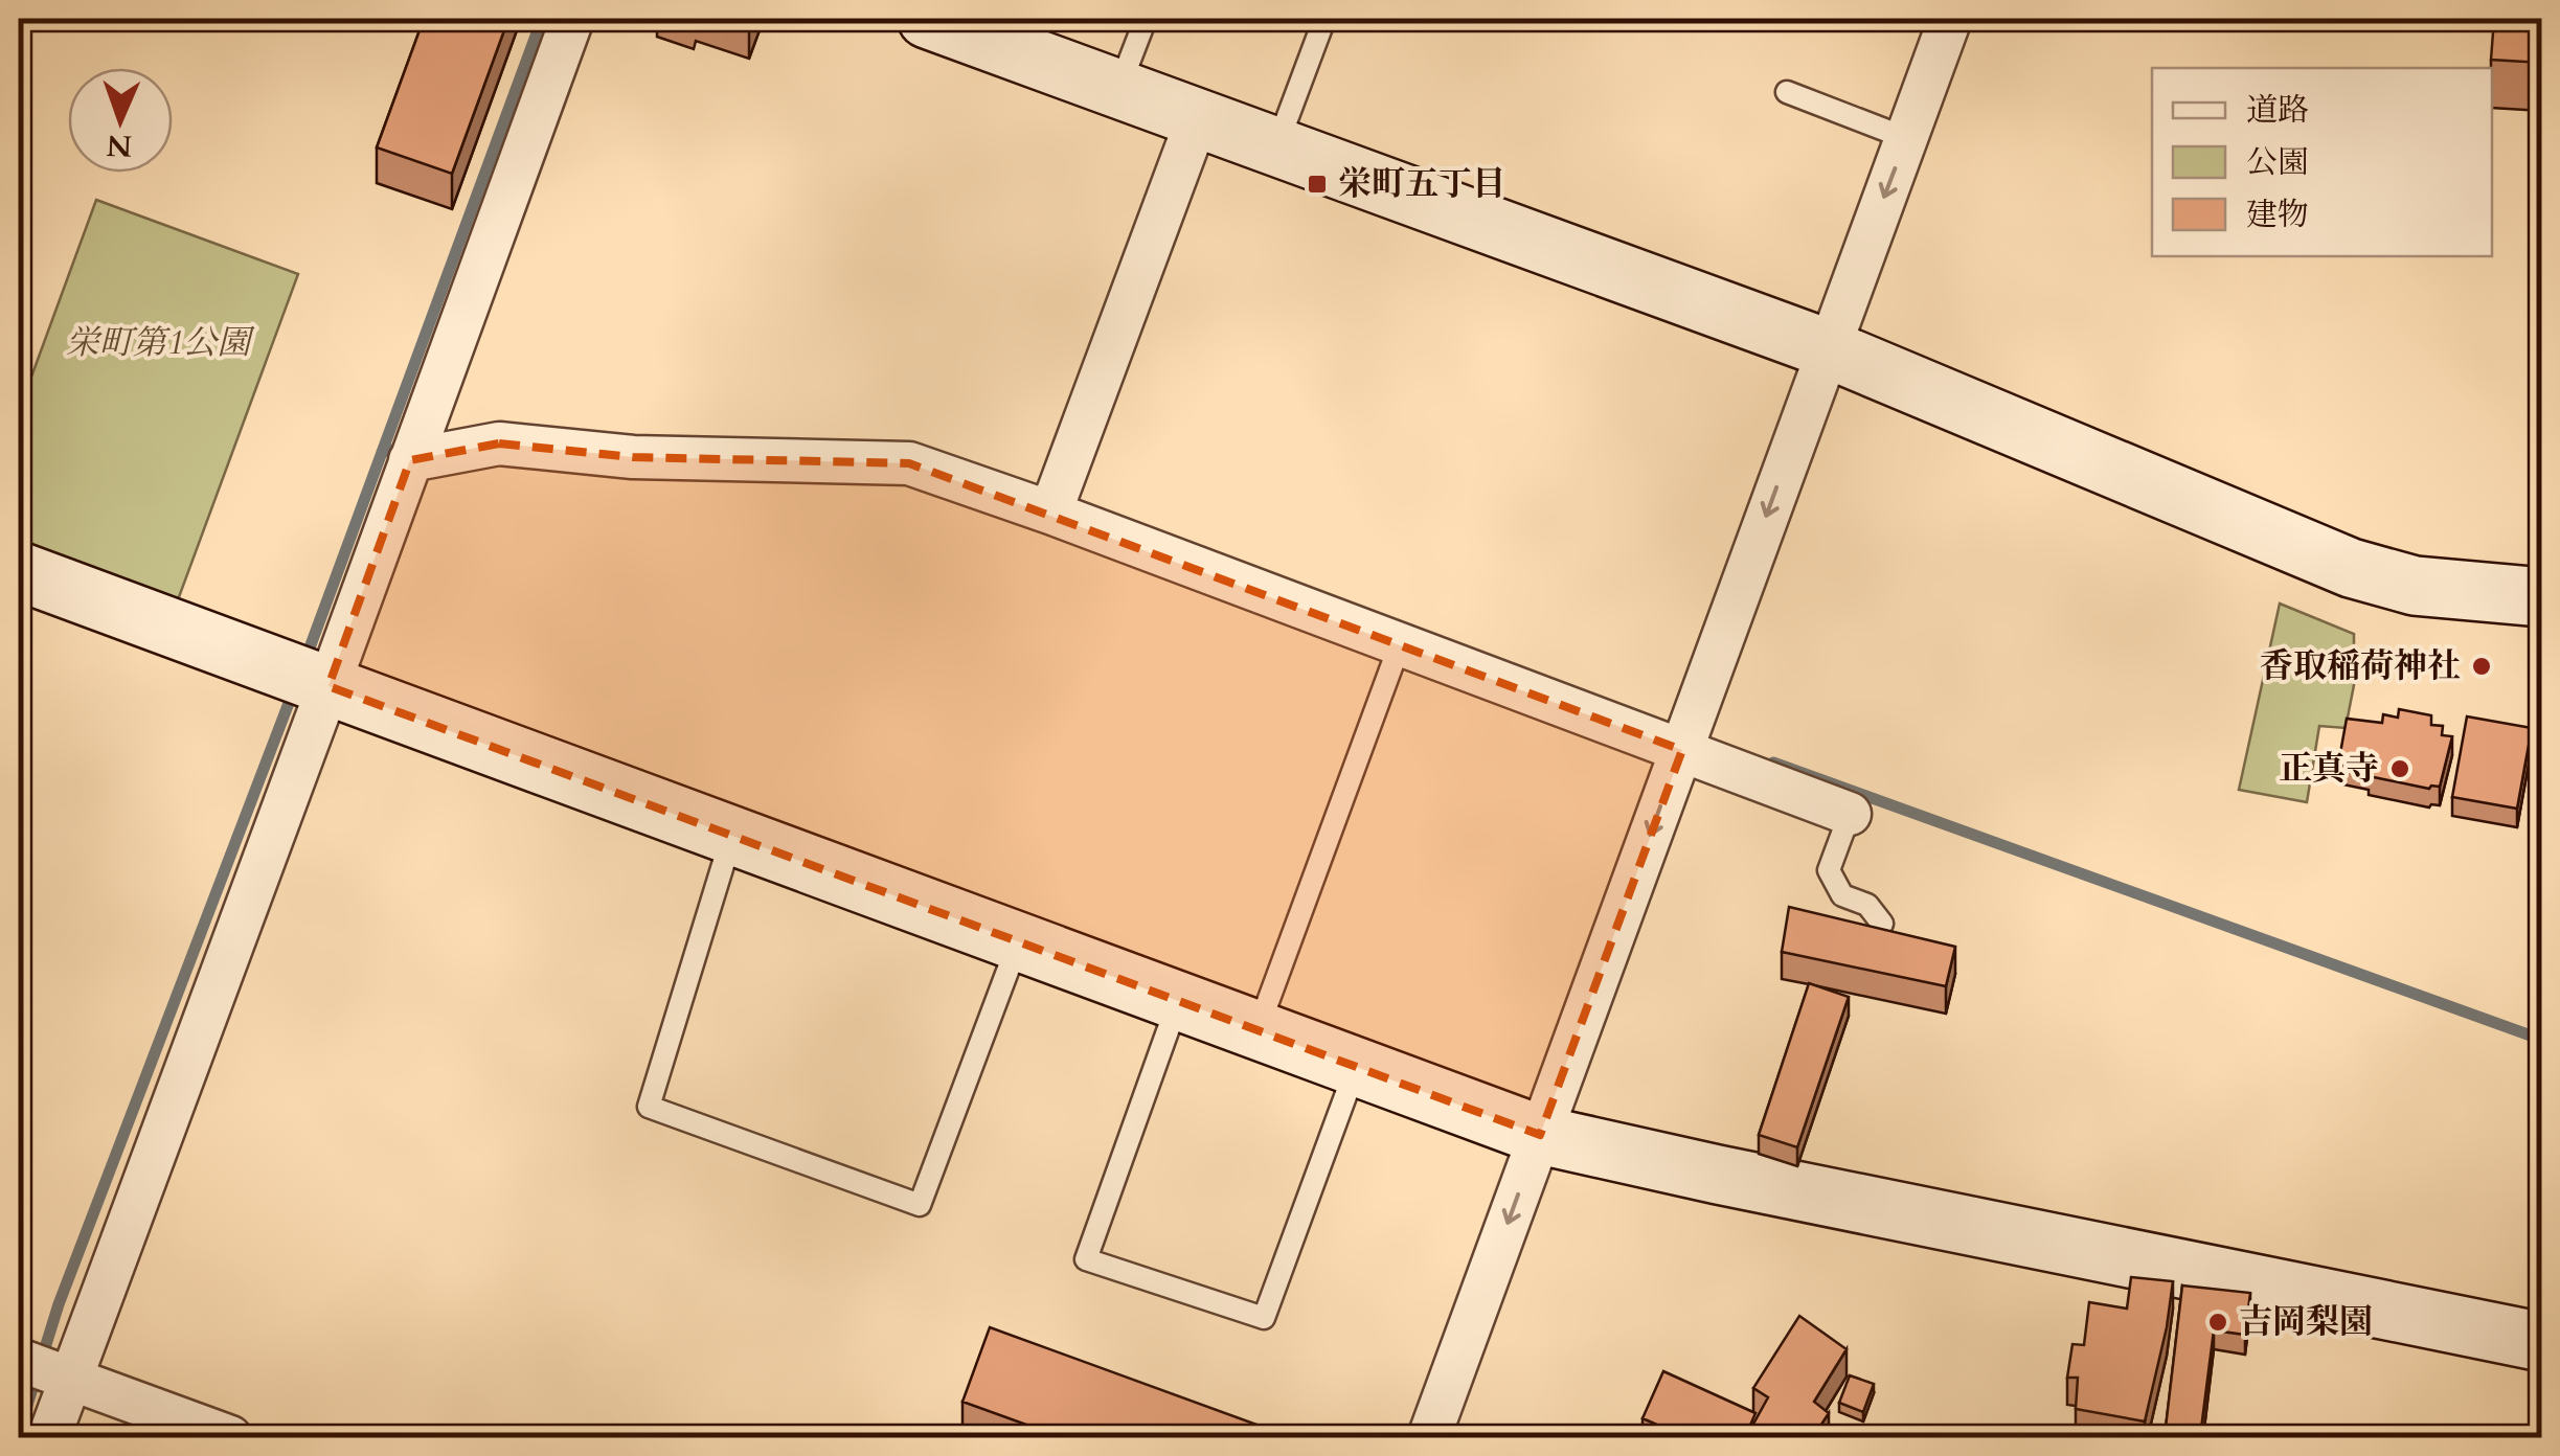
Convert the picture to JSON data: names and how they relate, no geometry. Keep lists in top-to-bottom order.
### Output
{
  "parks": ["栄町第1公園"],
  "places": {
    "transit": ["栄町五丁目"],
    "other": ["香取稲荷神社", "正真寺", "吉岡梨園"]
  },
  "legend": ["道路", "公園", "建物"],
  "north": "bottom"
}
